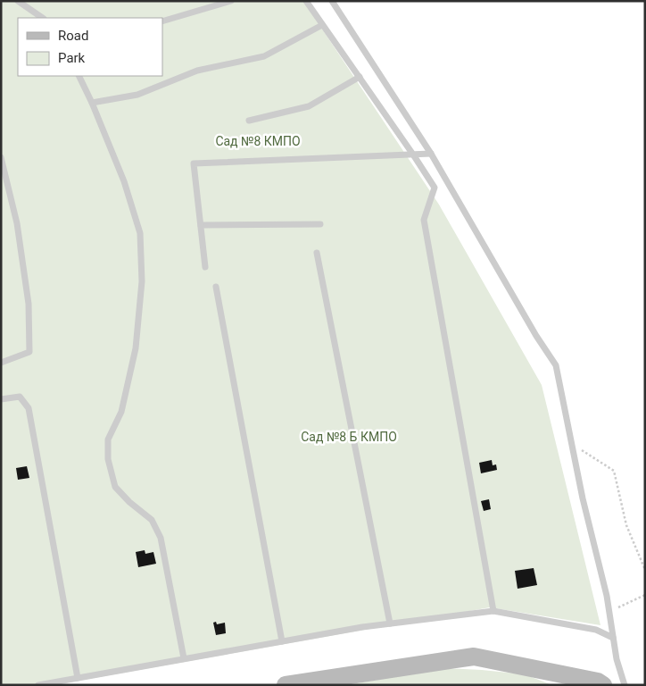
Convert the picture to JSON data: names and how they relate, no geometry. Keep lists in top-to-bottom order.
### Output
{
  "parks": ["Сад №8 КМПО", "Сад №8 Б КМПО"],
  "legend": ["Road", "Park"]
}
